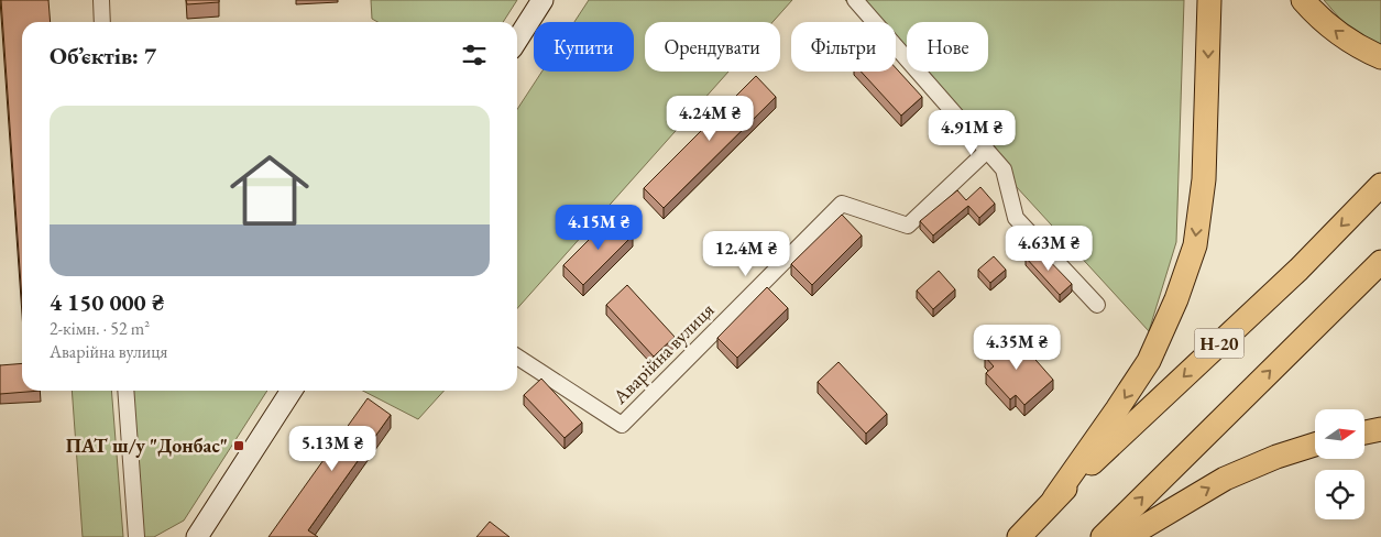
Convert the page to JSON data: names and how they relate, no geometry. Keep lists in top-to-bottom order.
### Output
{
  "streets": {
    "main road": ["Н-20"],
    "street": ["Аварійна вулиця"]
  },
  "places": {
    "transit": ["ПАТ ш/у \"Донбас\""]
  },
  "north": "right",
  "page": {
    "chip": [
      "Купити",
      "Орендувати",
      "Фільтри",
      "Нове"
    ],
    "heading": "Об’єктів: 7",
    "list": [
      {
        "name": "4 150 000 ₴",
        "note": "2-кімн. · 52 m² · Аварійна вулиця"
      }
    ],
    "price": [
      "4.24M ₴",
      "4.91M ₴",
      "4.15M ₴",
      "4.63M ₴",
      "12.4M ₴",
      "4.35M ₴",
      "5.13M ₴"
    ]
  }
}
